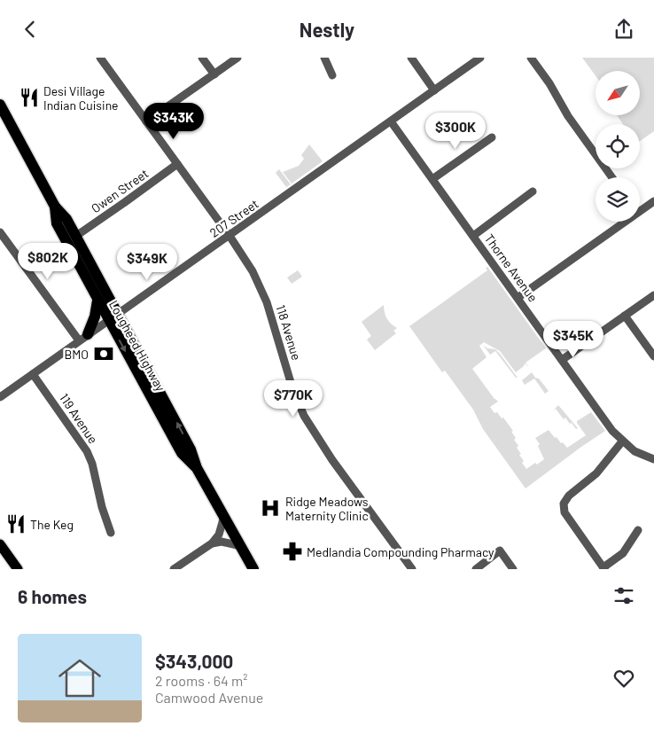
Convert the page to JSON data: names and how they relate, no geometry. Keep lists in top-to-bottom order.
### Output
{
  "streets": {
    "highway": ["Lougheed Highway"],
    "street": [
      "Owen Street",
      "207 Street",
      "Thorne Avenue",
      "118 Avenue",
      "119 Avenue"
    ]
  },
  "crossings": [
    ["Owen Street", "118 Avenue"],
    ["Owen Street", "Lougheed Highway"],
    ["207 Street", "Thorne Avenue"],
    ["207 Street", "118 Avenue"],
    ["207 Street", "Lougheed Highway"],
    ["207 Street", "119 Avenue"]
  ],
  "places": {
    "restaurant": ["Desi Village Indian Cuisine", "The Keg"],
    "bank": ["BMO"],
    "hospital": ["Ridge Meadows Maternity Clinic"],
    "pharmacy": ["Medlandia Compounding Pharmacy"]
  },
  "north": "bottom left",
  "page": {
    "header": "Nestly",
    "price": [
      "$343K",
      "$300K",
      "$802K",
      "$349K",
      "$345K",
      "$770K"
    ],
    "heading": "6 homes",
    "list": [
      {
        "name": "$343,000",
        "note": "2 rooms · 64 m² · Camwood Avenue"
      }
    ]
  }
}
